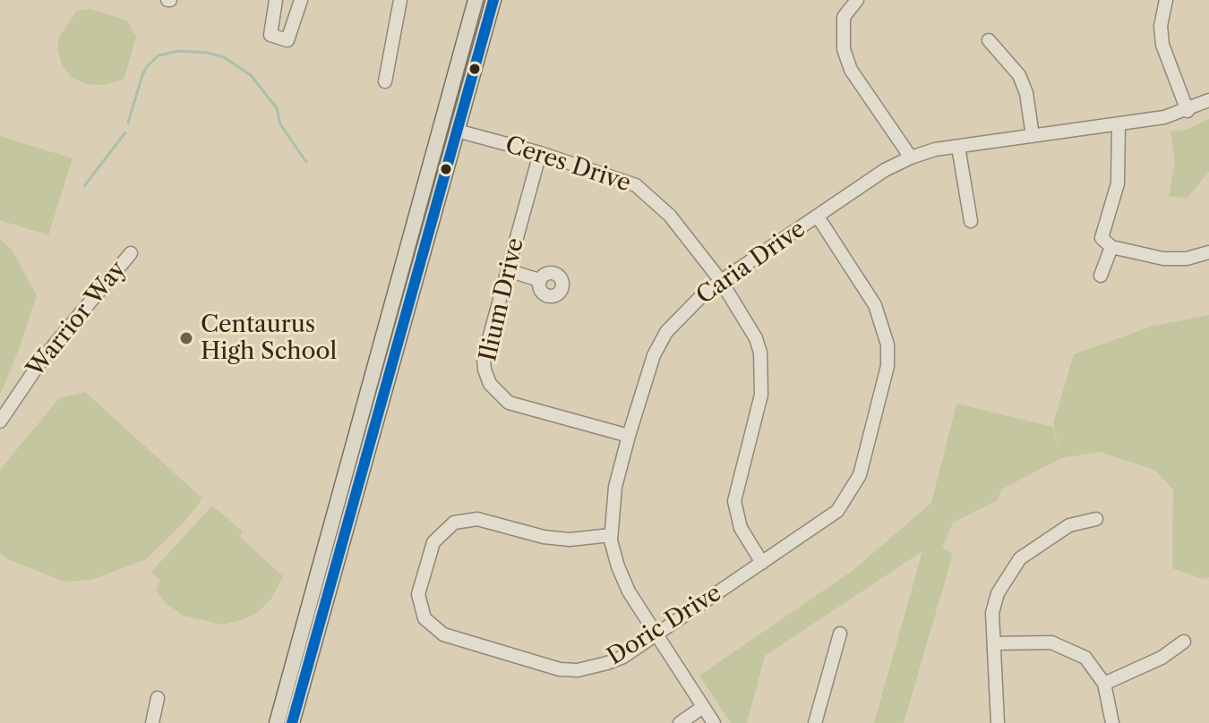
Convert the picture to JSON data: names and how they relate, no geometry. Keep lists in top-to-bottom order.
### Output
{
  "streets": {
    "street": [
      "Ceres Drive",
      "Caria Drive",
      "Ilium Drive",
      "Warrior Way",
      "Doric Drive"
    ]
  },
  "crossings": [
    ["Ceres Drive", "Caria Drive"],
    ["Ceres Drive", "Ilium Drive"],
    ["Ceres Drive", "Doric Drive"],
    ["Caria Drive", "Ilium Drive"],
    ["Caria Drive", "Doric Drive"]
  ],
  "places": ["Centaurus High School"]
}
